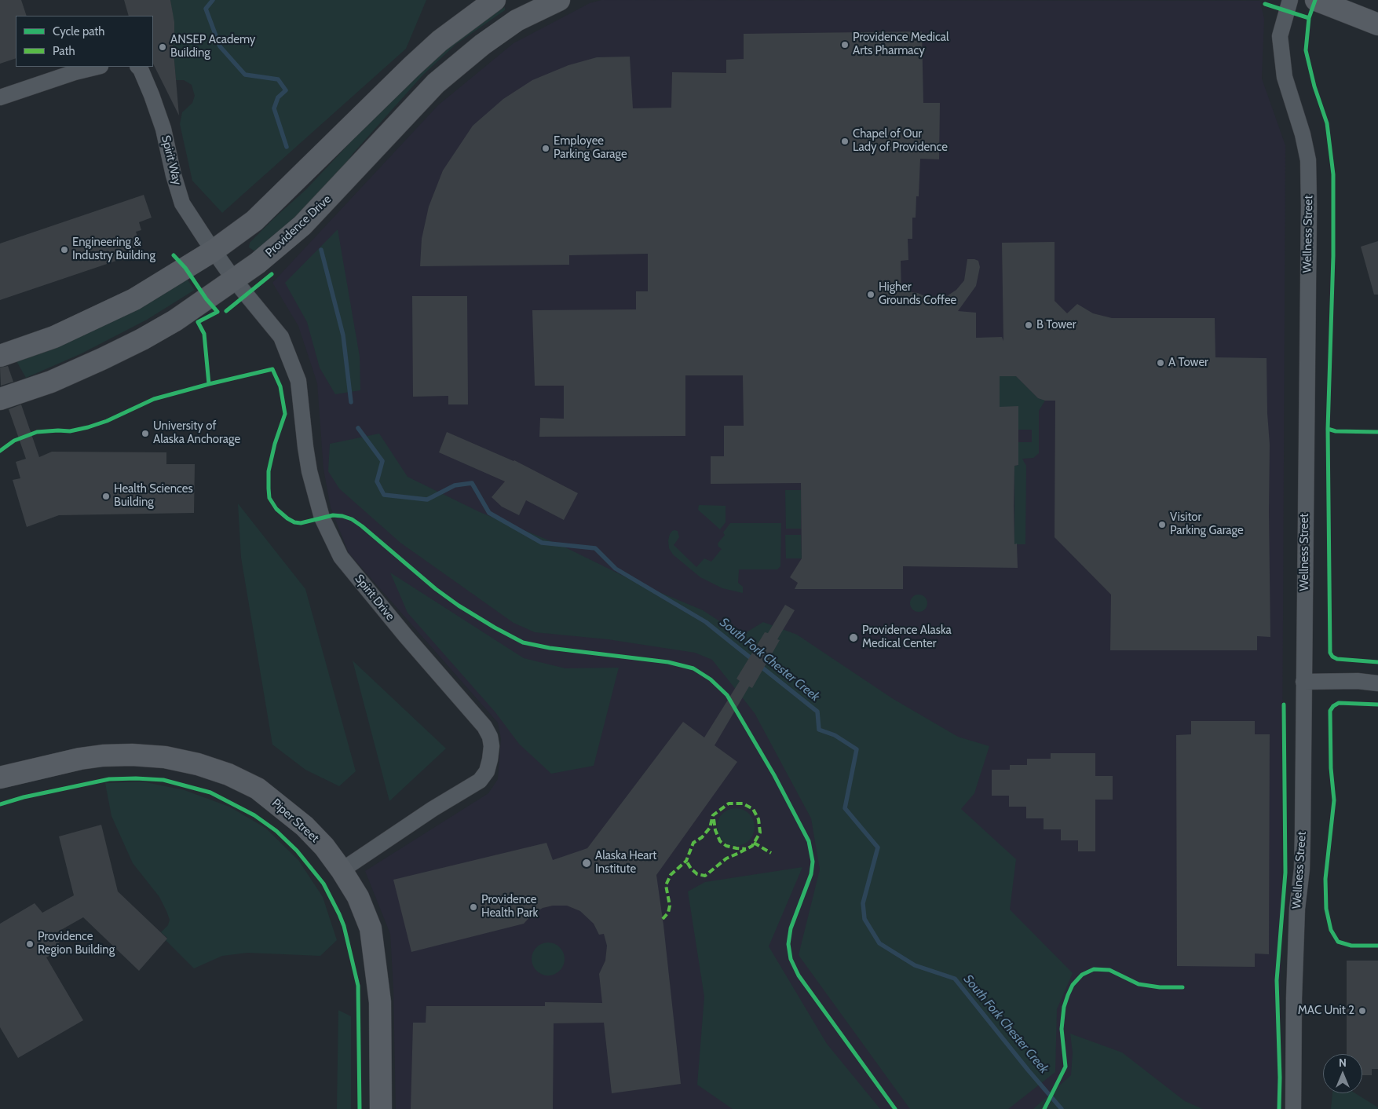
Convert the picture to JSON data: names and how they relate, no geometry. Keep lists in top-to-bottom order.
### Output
{
  "streets": {
    "main road": ["Providence Drive", "Piper Street"],
    "street": ["Spirit Way", "Wellness Street", "Spirit Drive"]
  },
  "crossings": [
    ["Spirit Way", "Spirit Drive"],
    ["Providence Drive", "Spirit Drive"],
    ["Spirit Drive", "Piper Street"]
  ],
  "water": ["South Fork Chester Creek"],
  "places": [
    "Providence Medical Arts Pharmacy",
    "ANSEP Academy Building",
    "Chapel of Our Lady of Providence",
    "Employee Parking Garage",
    "Engineering & Industry Building",
    "Higher Grounds Coffee",
    "B Tower",
    "A Tower",
    "University of Alaska Anchorage",
    "Health Sciences Building",
    "Visitor Parking Garage",
    "Providence Alaska Medical Center",
    "Alaska Heart Institute",
    "Providence Health Park",
    "Providence Region Building",
    "MAC Unit 2"
  ],
  "legend": ["Cycle path", "Path"],
  "north": "top"
}
